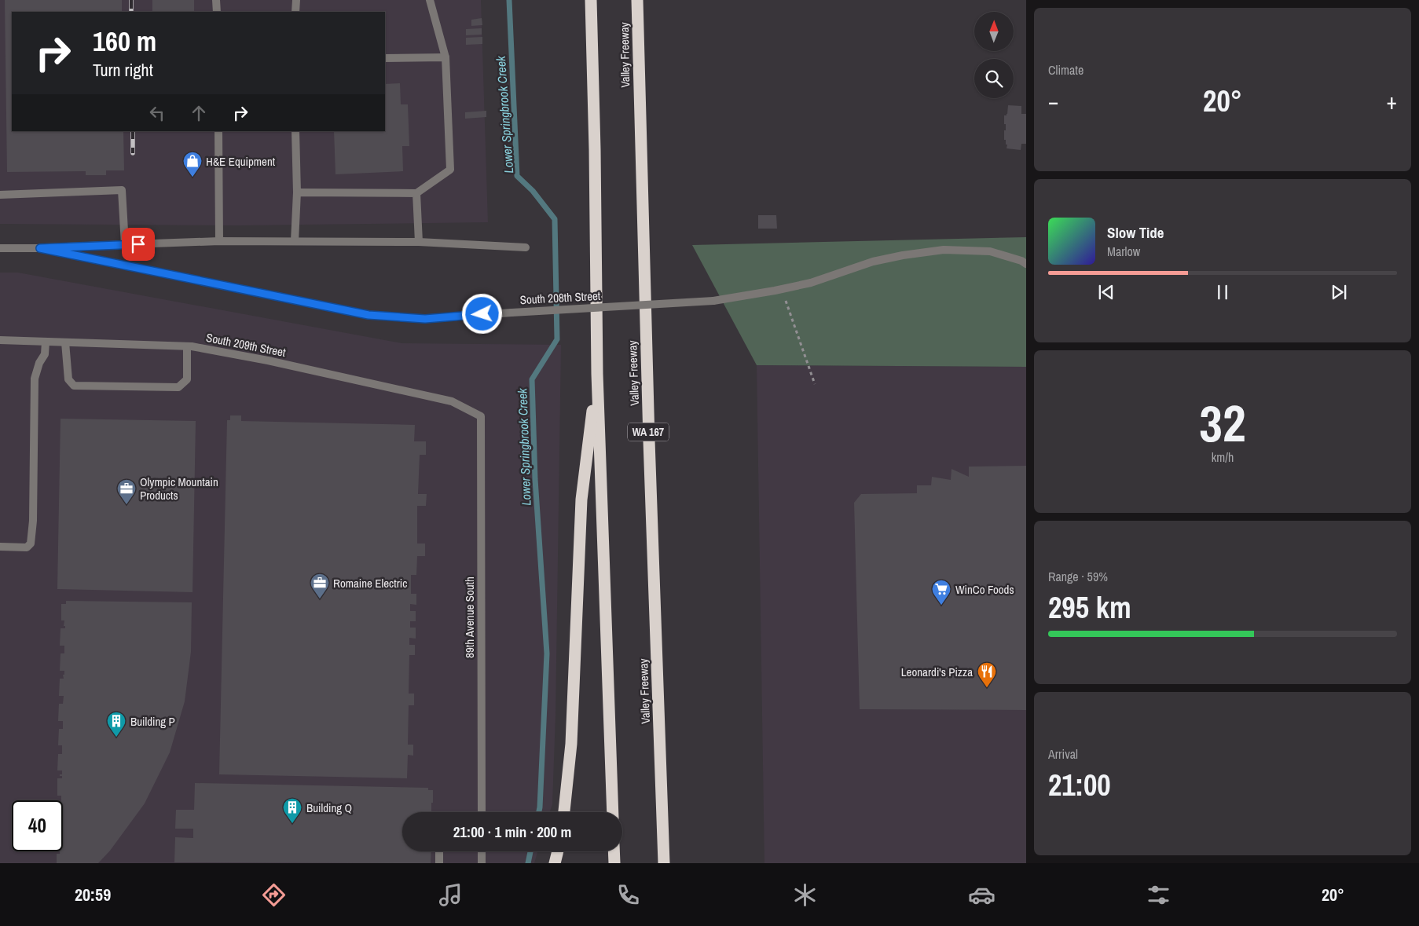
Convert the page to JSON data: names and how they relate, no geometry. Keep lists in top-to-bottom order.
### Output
{
  "streets": {
    "highway": ["Valley Freeway", "WA 167"],
    "street": ["South 208th Street", "South 209th Street", "89th Avenue South"]
  },
  "crossings": [
    ["South 209th Street", "89th Avenue South"]
  ],
  "water": ["Lower Springbrook Creek"],
  "places": {
    "shop": ["H&E Equipment"],
    "office": ["Olympic Mountain Products", "Romaine Electric"],
    "supermarket": ["WinCo Foods"],
    "restaurant": ["Leonardi's Pizza"],
    "building": ["Building P", "Building Q"]
  },
  "north": "top",
  "page": {
    "tile": [
      "Climate",
      ["32", "km/h"],
      ["Range · 59%", "295 km"],
      ["Arrival", "21:00"]
    ],
    "turn": ["160 m", "Turn right"],
    "heat": ["−", "20°", "+"],
    "song": ["Slow Tide", "Marlow"],
    "limit": "40",
    "trip": "21:00 · 1 min · 200 m",
    "tabs": ["20:59", "20°"]
  }
}
